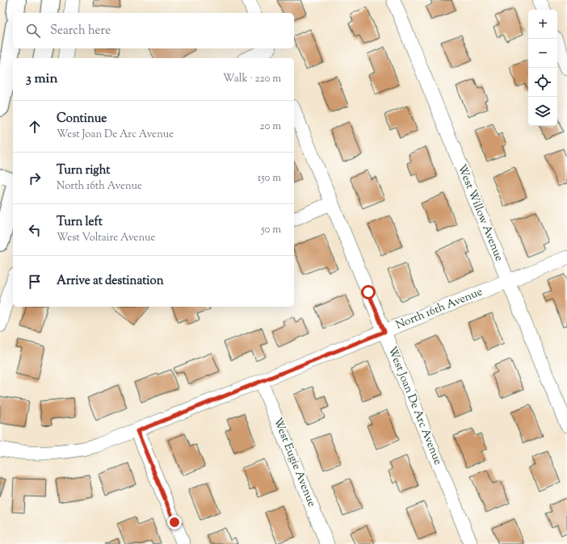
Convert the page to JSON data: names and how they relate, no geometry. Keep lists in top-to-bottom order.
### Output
{
  "streets": {
    "street": [
      "West Willow Avenue",
      "North 16th Avenue",
      "West Joan De Arc Avenue",
      "West Eugie Avenue"
    ]
  },
  "crossings": [
    ["West Willow Avenue", "North 16th Avenue"],
    ["North 16th Avenue", "West Joan De Arc Avenue"],
    ["North 16th Avenue", "West Eugie Avenue"]
  ],
  "page": {
    "map_buttons": ["+", "−"],
    "search": "Search here",
    "heading": ["3 min", "Walk · 220 m"],
    "list": [
      ["Continue", "West Joan De Arc Avenue", "20 m"],
      ["Turn right", "North 16th Avenue", "150 m"],
      ["Turn left", "West Voltaire Avenue", "50 m"],
      "Arrive at destination"
    ]
  }
}
